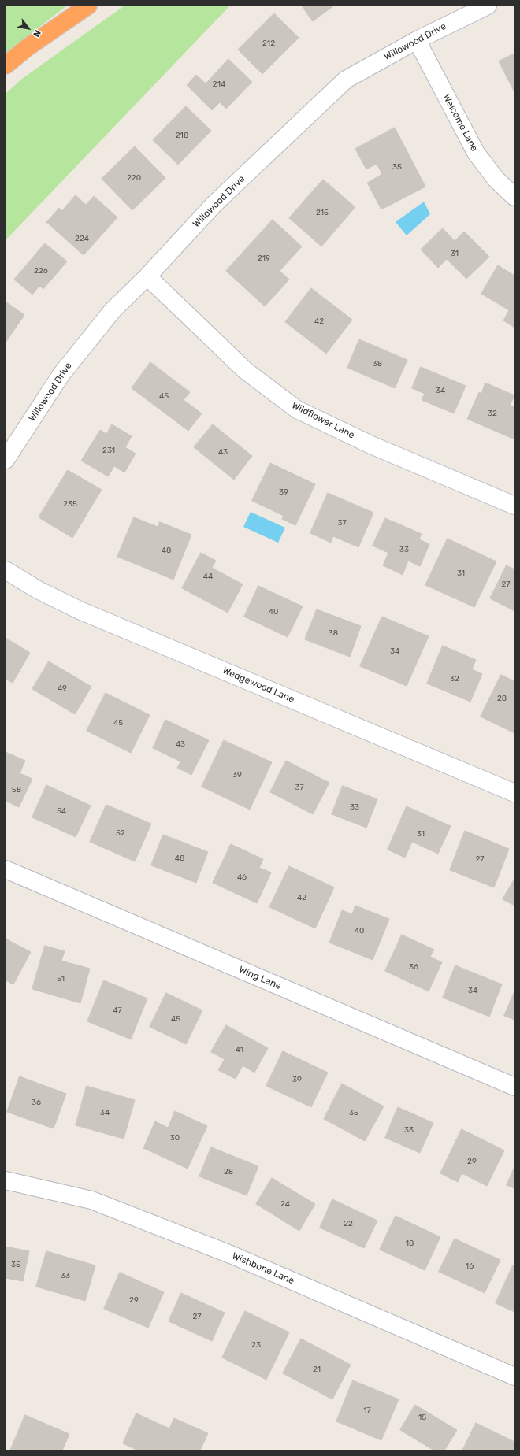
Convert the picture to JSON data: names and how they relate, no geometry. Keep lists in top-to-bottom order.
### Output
{
  "streets": {
    "street": [
      "Willowood Drive",
      "Welcome Lane",
      "Wildflower Lane",
      "Wedgewood Lane",
      "Wing Lane",
      "Wishbone Lane"
    ]
  },
  "crossings": [
    ["Willowood Drive", "Welcome Lane"],
    ["Willowood Drive", "Wildflower Lane"]
  ],
  "house_numbers": [
    "212",
    "214",
    "218",
    "35",
    "220",
    "215",
    "224",
    "31",
    "219",
    "226",
    "42",
    "38",
    "34",
    "45",
    "32",
    "231",
    "43",
    "39",
    "235",
    "37",
    "33",
    "48",
    "31",
    "44",
    "27",
    "40",
    "38",
    "34",
    "32",
    "49",
    "28",
    "45",
    "43",
    "39",
    "37",
    "58",
    "33",
    "54",
    "52",
    "31",
    "48",
    "27",
    "46",
    "42",
    "40",
    "36",
    "51",
    "34",
    "47",
    "45",
    "41",
    "39",
    "36",
    "34",
    "35",
    "33",
    "30",
    "29",
    "28",
    "24",
    "22",
    "18",
    "35",
    "16",
    "33",
    "29",
    "27",
    "23",
    "21",
    "17",
    "15"
  ],
  "north": "bottom right"
}
